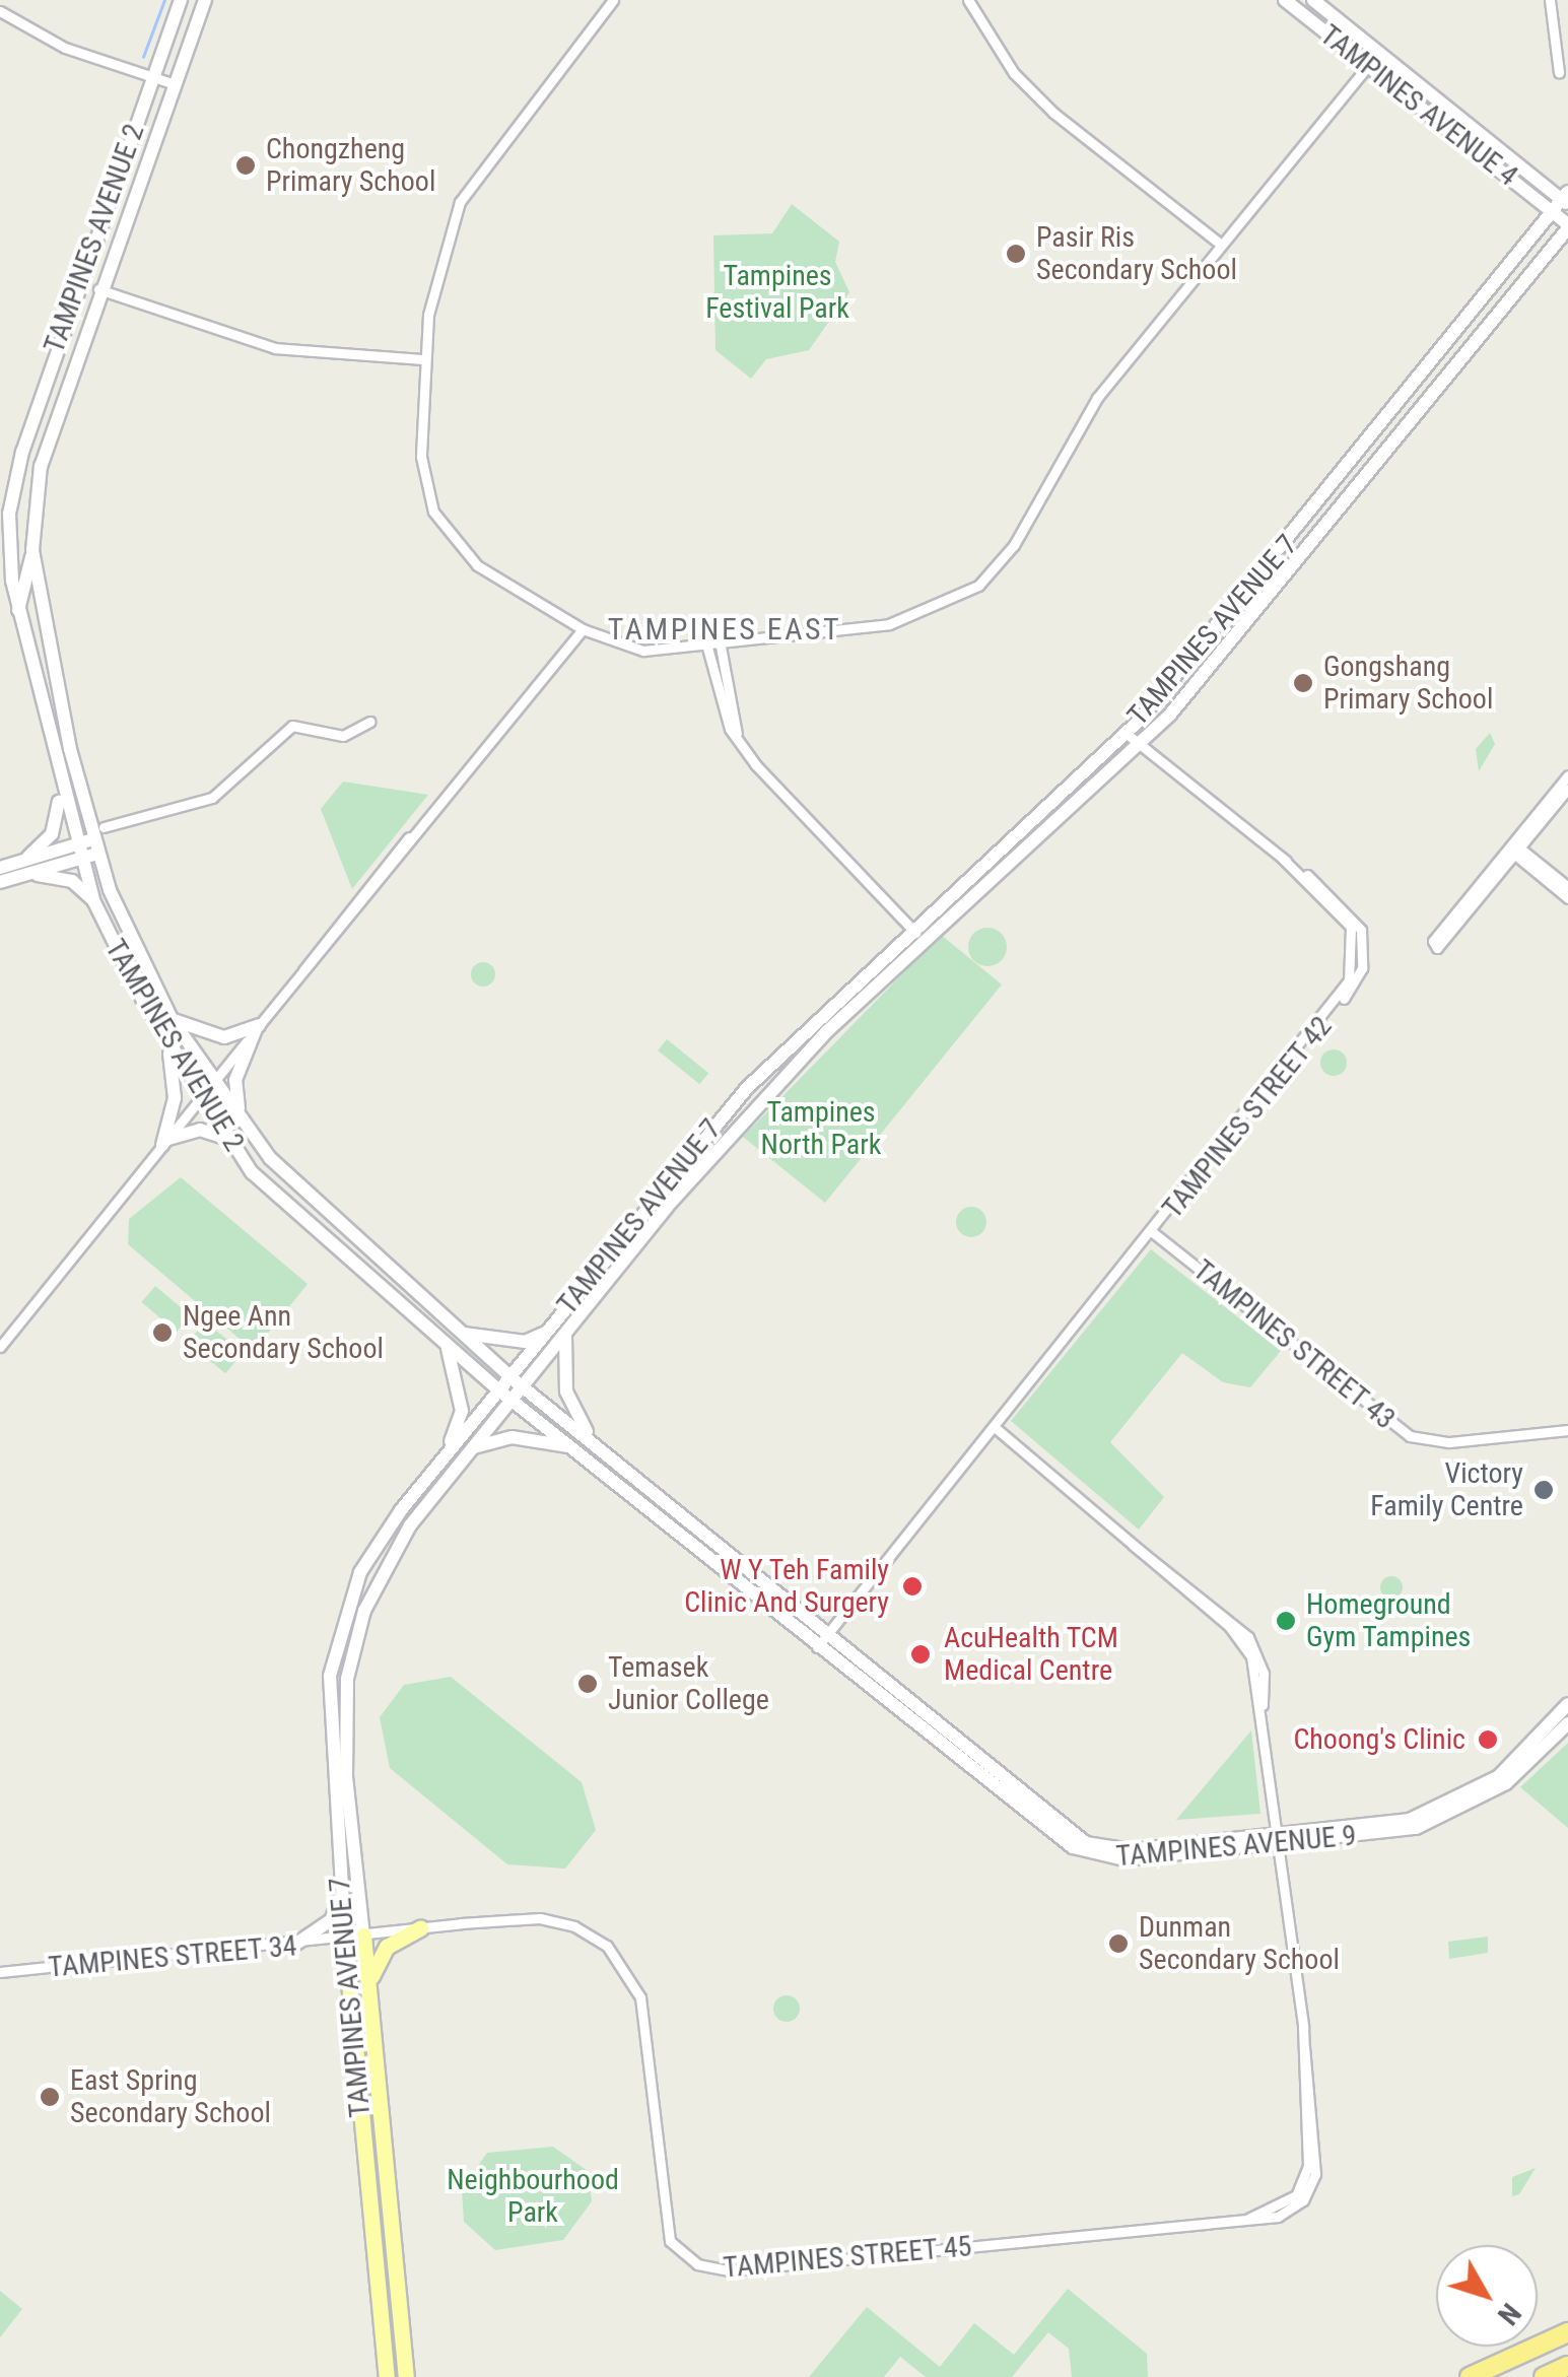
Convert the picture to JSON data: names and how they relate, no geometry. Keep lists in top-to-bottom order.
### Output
{
  "streets": {
    "main road": [
      "TAMPINES AVENUE 4",
      "TAMPINES AVENUE 2",
      "TAMPINES AVENUE 7",
      "TAMPINES AVENUE 9"
    ],
    "street": [
      "TAMPINES STREET 42",
      "TAMPINES STREET 43",
      "TAMPINES STREET 34",
      "TAMPINES STREET 45"
    ]
  },
  "crossings": [
    ["TAMPINES AVENUE 4", "TAMPINES AVENUE 7"],
    ["TAMPINES AVENUE 2", "TAMPINES AVENUE 7"],
    ["TAMPINES AVENUE 2", "TAMPINES AVENUE 9"],
    ["TAMPINES AVENUE 7", "TAMPINES STREET 42"],
    ["TAMPINES AVENUE 7", "TAMPINES AVENUE 9"],
    ["TAMPINES AVENUE 7", "TAMPINES STREET 34"],
    ["TAMPINES AVENUE 7", "TAMPINES STREET 45"],
    ["TAMPINES STREET 42", "TAMPINES STREET 43"],
    ["TAMPINES STREET 42", "TAMPINES AVENUE 9"],
    ["TAMPINES STREET 42", "TAMPINES STREET 45"],
    ["TAMPINES AVENUE 9", "TAMPINES STREET 45"],
    ["TAMPINES STREET 34", "TAMPINES STREET 45"]
  ],
  "districts": ["TAMPINES EAST"],
  "parks": ["Tampines Festival Park", "Tampines North Park", "Neighbourhood Park"],
  "places": [
    "Chongzheng Primary School",
    "Pasir Ris Secondary School",
    "Gongshang Primary School",
    "Ngee Ann Secondary School",
    "Victory Family Centre",
    "W Y Teh Family Clinic And Surgery",
    "Homeground Gym Tampines",
    "AcuHealth TCM Medical Centre",
    "Temasek Junior College",
    "Choong's Clinic",
    "Dunman Secondary School",
    "East Spring Secondary School"
  ],
  "north": "bottom right"
}
